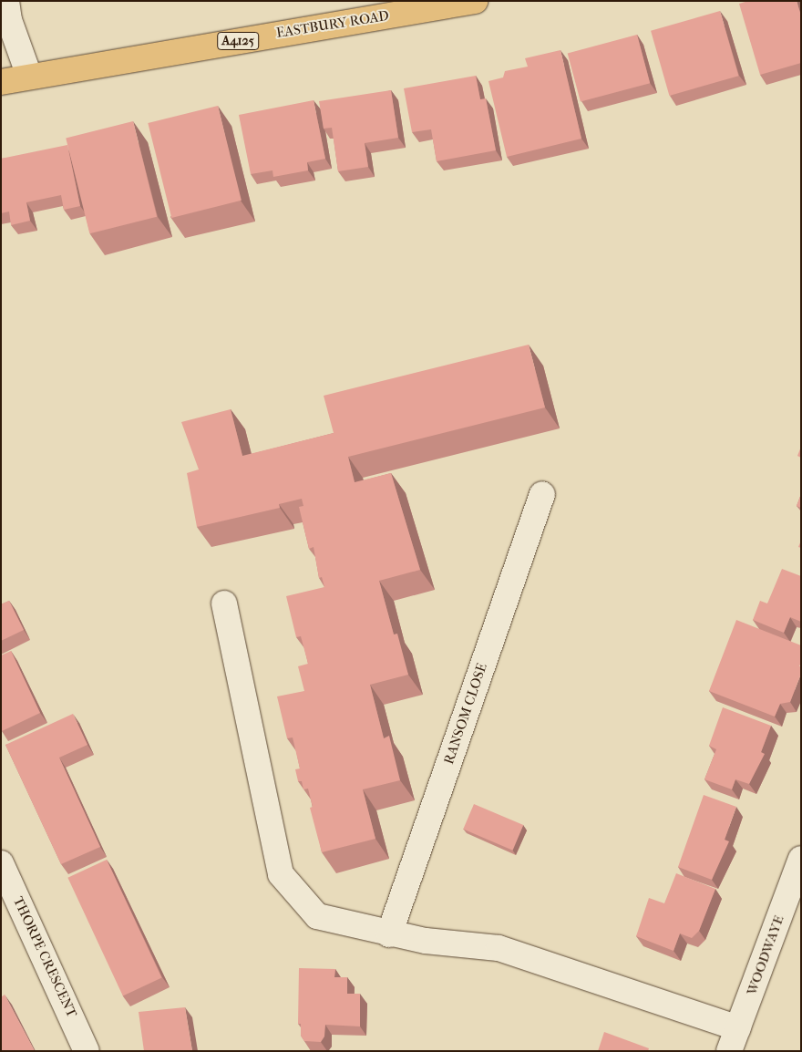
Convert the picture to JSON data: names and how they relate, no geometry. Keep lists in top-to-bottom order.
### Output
{
  "streets": {
    "main road": ["EASTBURY ROAD", "A4125"],
    "street": ["RANSOM CLOSE", "WOODWAYE", "THORPE CRESCENT"]
  }
}
